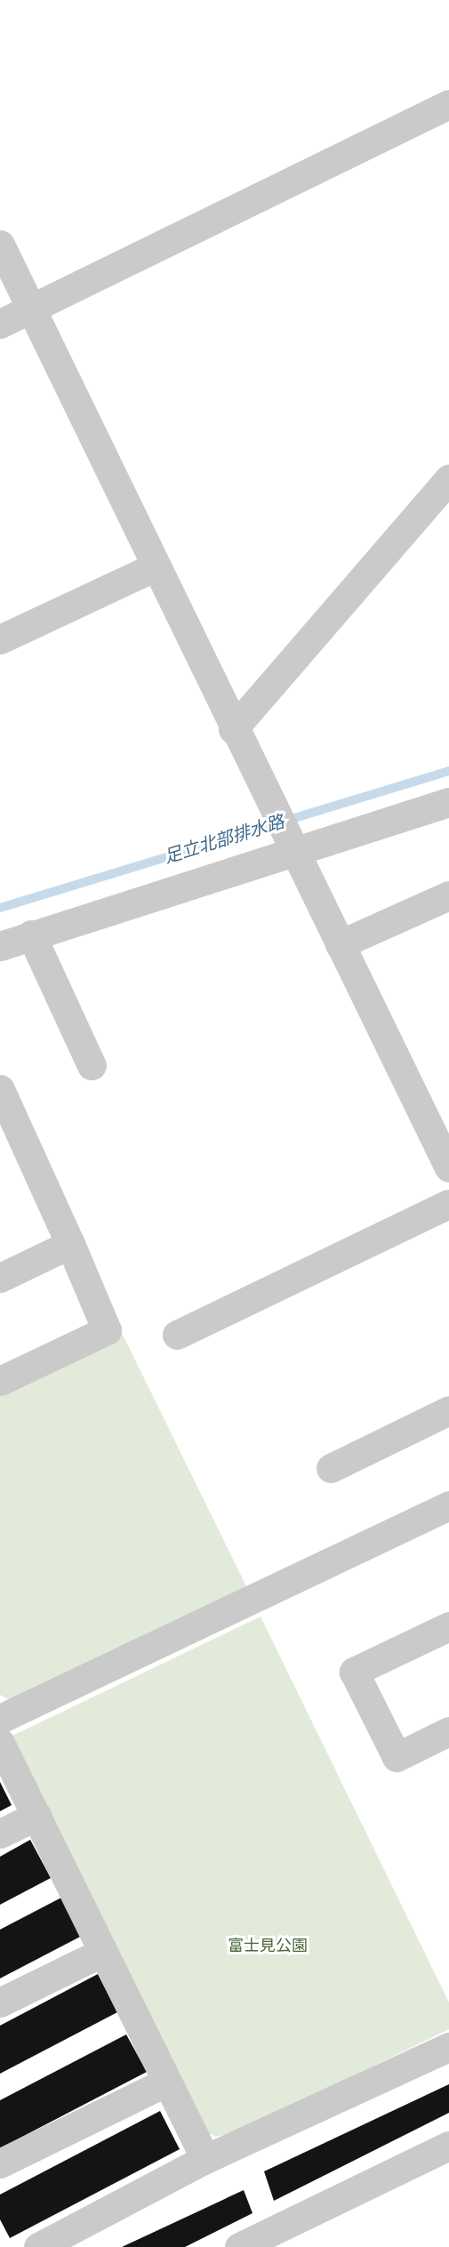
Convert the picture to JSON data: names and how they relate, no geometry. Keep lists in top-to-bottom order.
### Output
{
  "water": ["足立北部排水路"],
  "parks": ["富士見公園"]
}
